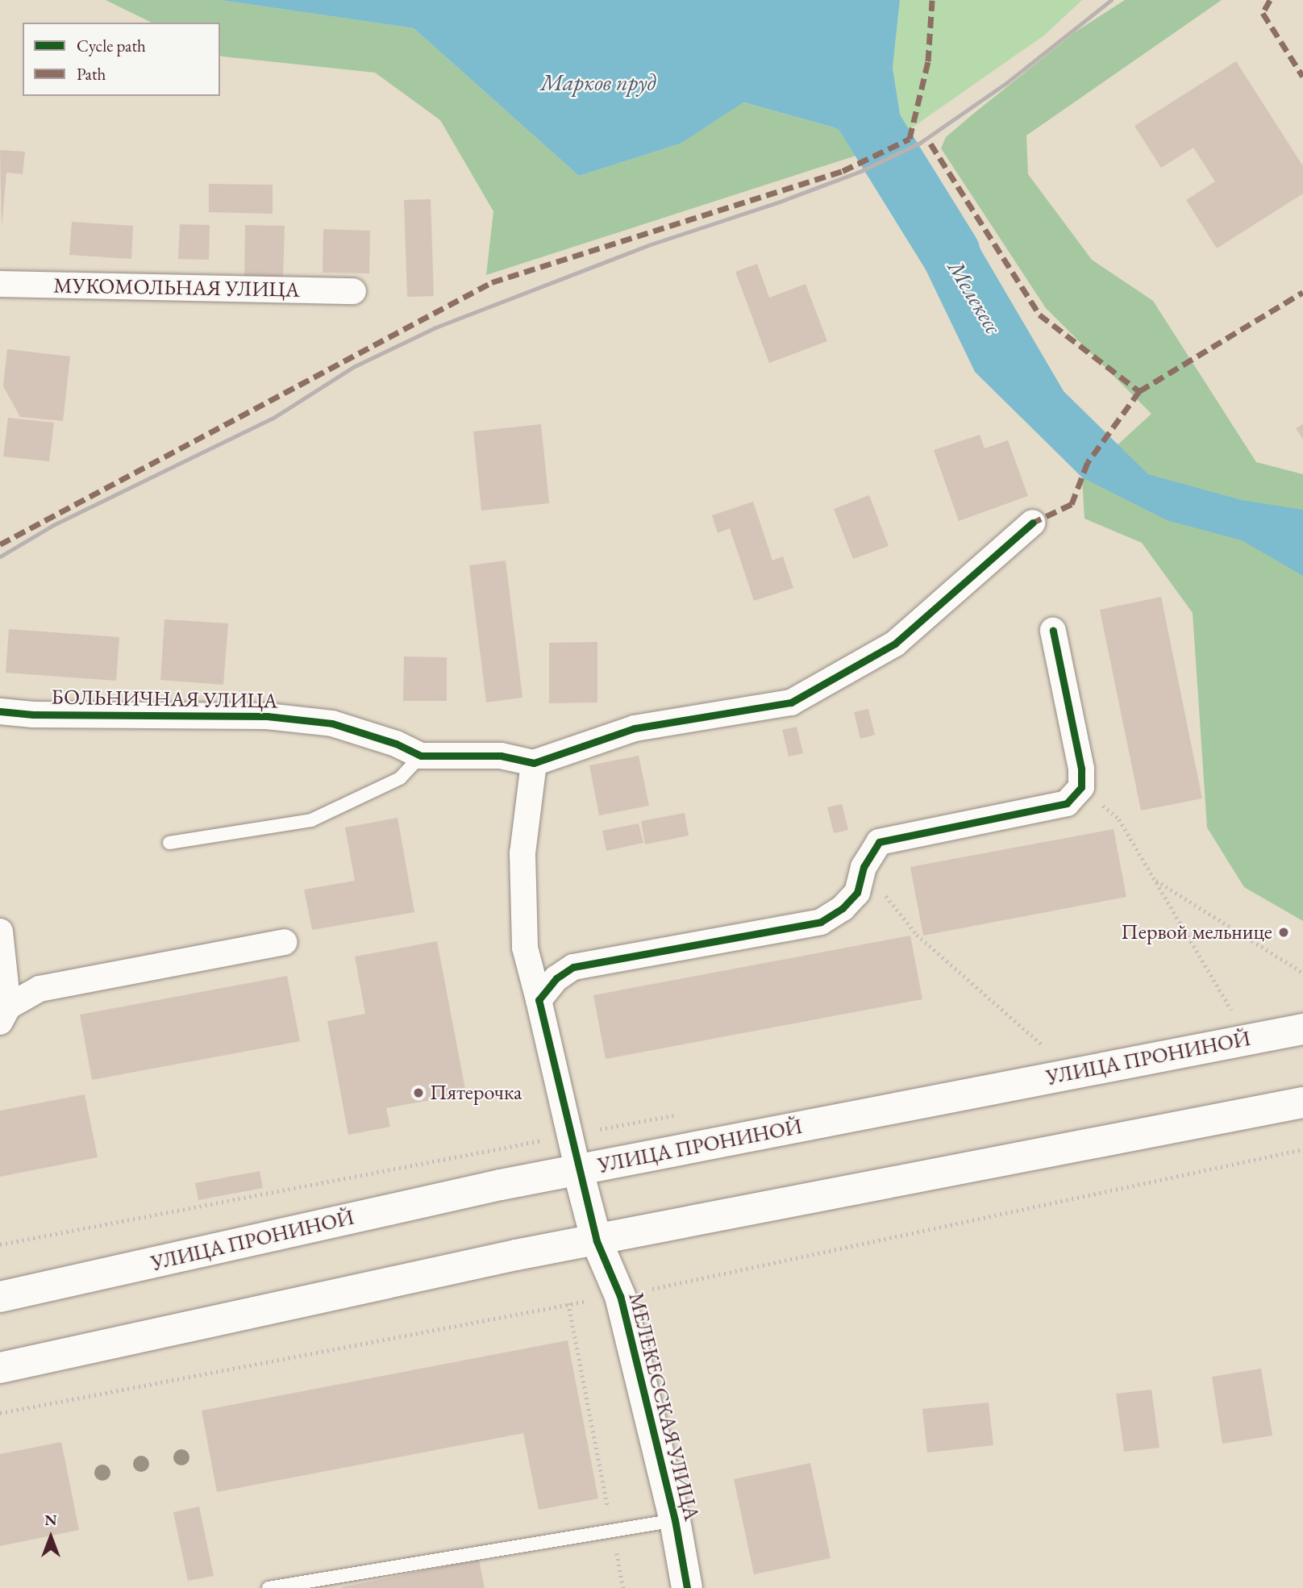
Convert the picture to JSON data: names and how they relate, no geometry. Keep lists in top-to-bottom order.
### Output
{
  "streets": {
    "main road": ["УЛИЦА ПРОНИНОЙ", "МЕЛЕКЕССКАЯ УЛИЦА"],
    "street": ["МУКОМОЛЬНАЯ УЛИЦА", "БОЛЬНИЧНАЯ УЛИЦА"]
  },
  "crossings": [
    ["УЛИЦА ПРОНИНОЙ", "МЕЛЕКЕССКАЯ УЛИЦА"]
  ],
  "water": ["Марков пруд", "Мелекесс"],
  "places": ["Первой мельнице", "Пятерочка"],
  "legend": ["Cycle path", "Path"],
  "north": "top"
}
